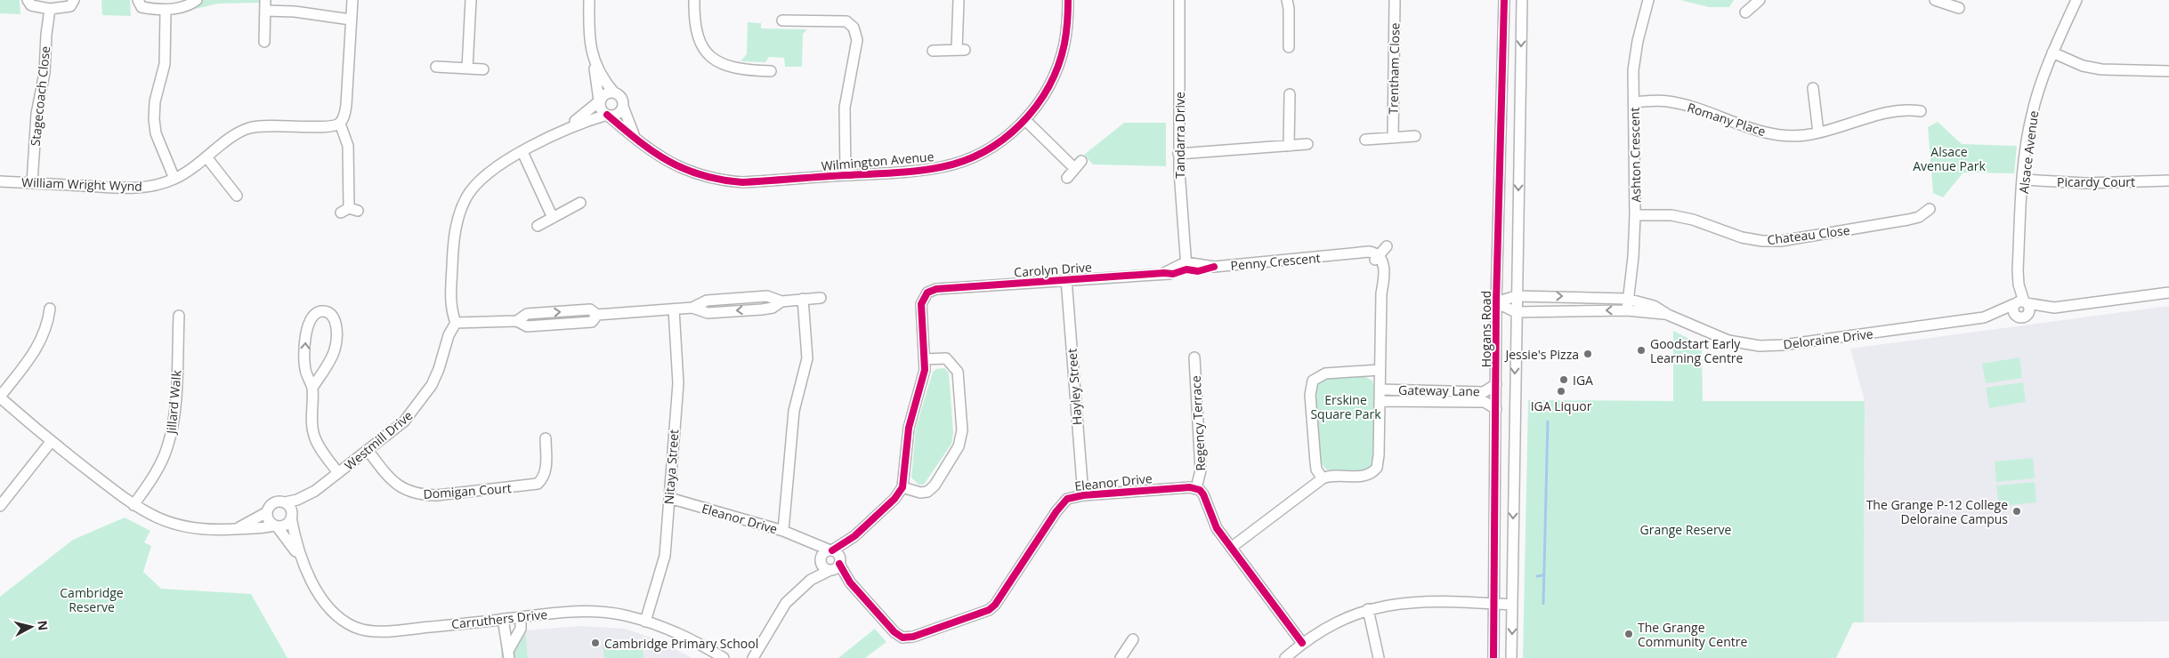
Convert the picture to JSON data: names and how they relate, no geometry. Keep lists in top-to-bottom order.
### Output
{
  "streets": {
    "street": [
      "Trentham Close",
      "Stagecoach Close",
      "Romany Place",
      "Tandarra Drive",
      "Alsace Avenue",
      "Ashton Crescent",
      "Wilmington Avenue",
      "Picardy Court",
      "William Wright Wynd",
      "Chateau Close",
      "Penny Crescent",
      "Carolyn Drive",
      "Hogans Road",
      "Deloraine Drive",
      "Hayley Street",
      "Gateway Lane",
      "Jillard Walk",
      "Regency Terrace",
      "Westmill Drive",
      "Nitaya Street",
      "Eleanor Drive",
      "Domigan Court",
      "Carruthers Drive"
    ]
  },
  "crossings": [
    ["Stagecoach Close", "William Wright Wynd"],
    ["Romany Place", "Ashton Crescent"],
    ["Tandarra Drive", "Penny Crescent"],
    ["Tandarra Drive", "Carolyn Drive"],
    ["Alsace Avenue", "Picardy Court"],
    ["Alsace Avenue", "Deloraine Drive"],
    ["Ashton Crescent", "Chateau Close"],
    ["Ashton Crescent", "Deloraine Drive"],
    ["Penny Crescent", "Carolyn Drive"],
    ["Carolyn Drive", "Hayley Street"],
    ["Hogans Road", "Gateway Lane"],
    ["Hayley Street", "Eleanor Drive"],
    ["Regency Terrace", "Eleanor Drive"],
    ["Westmill Drive", "Domigan Court"],
    ["Westmill Drive", "Carruthers Drive"],
    ["Nitaya Street", "Eleanor Drive"],
    ["Nitaya Street", "Carruthers Drive"]
  ],
  "parks": [
    "Alsace Avenue Park",
    "Erskine Square Park",
    "Grange Reserve",
    "Cambridge Reserve"
  ],
  "places": [
    "Goodstart Early Learning Centre",
    "Jessie's Pizza",
    "IGA",
    "IGA Liquor",
    "The Grange P-12 College Deloraine Campus",
    "The Grange Community Centre",
    "Cambridge Primary School"
  ],
  "north": "right"
}
